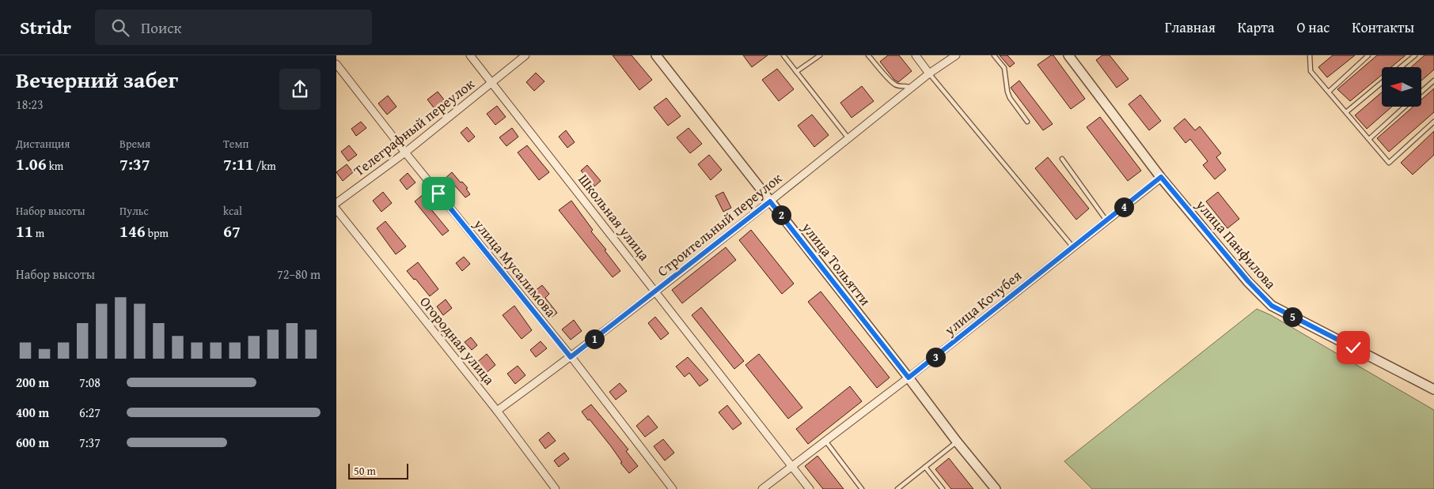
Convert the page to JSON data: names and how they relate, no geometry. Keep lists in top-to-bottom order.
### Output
{
  "streets": {
    "street": [
      "Телеграфный переулок",
      "Школьная улица",
      "Строительный переулок",
      "улица Панфилова",
      "улица Тольятти",
      "улица Мусалимова",
      "улица Кочубея",
      "Огородная улица"
    ]
  },
  "crossings": [
    ["Телеграфный переулок", "Школьная улица"],
    ["Телеграфный переулок", "улица Мусалимова"],
    ["Школьная улица", "Строительный переулок"],
    ["Школьная улица", "улица Кочубея"],
    ["Строительный переулок", "улица Тольятти"],
    ["Строительный переулок", "улица Мусалимова"],
    ["Строительный переулок", "Огородная улица"],
    ["улица Панфилова", "улица Кочубея"],
    ["улица Тольятти", "улица Кочубея"]
  ],
  "scale_bar": "50 m",
  "north": "left",
  "page": {
    "header": "Stridr",
    "search": "Поиск",
    "nav": [
      "Главная",
      "Карта",
      "О нас",
      "Контакты"
    ],
    "heading": ["Вечерний забег", "18:23"],
    "stats": [
      ["Дистанция", "1.06 km"],
      ["Время", "7:37"],
      ["Темп", "7:11 /km"],
      ["Набор высоты", "11 m"],
      ["Пульс", "146 bpm"],
      ["kcal", "67"]
    ],
    "pins": [
      "4",
      "2",
      "5",
      "1",
      "3"
    ],
    "chart": ["Набор высоты", "72–80 m"],
    "list": [
      {
        "name": "200 m",
        "note": "7:08"
      },
      {
        "name": "400 m",
        "note": "6:27"
      },
      {
        "name": "600 m",
        "note": "7:37"
      }
    ],
    "scale": "50 m"
  }
}
